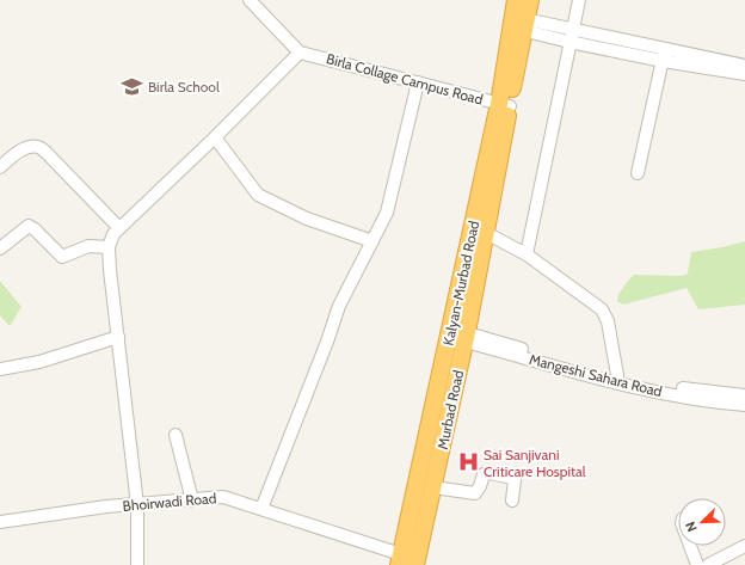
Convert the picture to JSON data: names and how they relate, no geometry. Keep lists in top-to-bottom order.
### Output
{
  "streets": {
    "highway": ["Kalyan-Murbad Road", "Murbad Road"],
    "street": ["Birla Collage Campus Road", "Mangeshi Sahara Road", "Bhoirwadi Road"]
  },
  "crossings": [
    ["Birla Collage Campus Road", "Kalyan-Murbad Road"],
    ["Birla Collage Campus Road", "Murbad Road"],
    ["Kalyan-Murbad Road", "Mangeshi Sahara Road"],
    ["Kalyan-Murbad Road", "Murbad Road"],
    ["Kalyan-Murbad Road", "Bhoirwadi Road"],
    ["Mangeshi Sahara Road", "Murbad Road"],
    ["Murbad Road", "Bhoirwadi Road"]
  ],
  "places": {
    "school or university": ["Birla School"],
    "hospital": ["Sai Sanjivani Criticare Hospital"]
  },
  "north": "bottom left"
}
